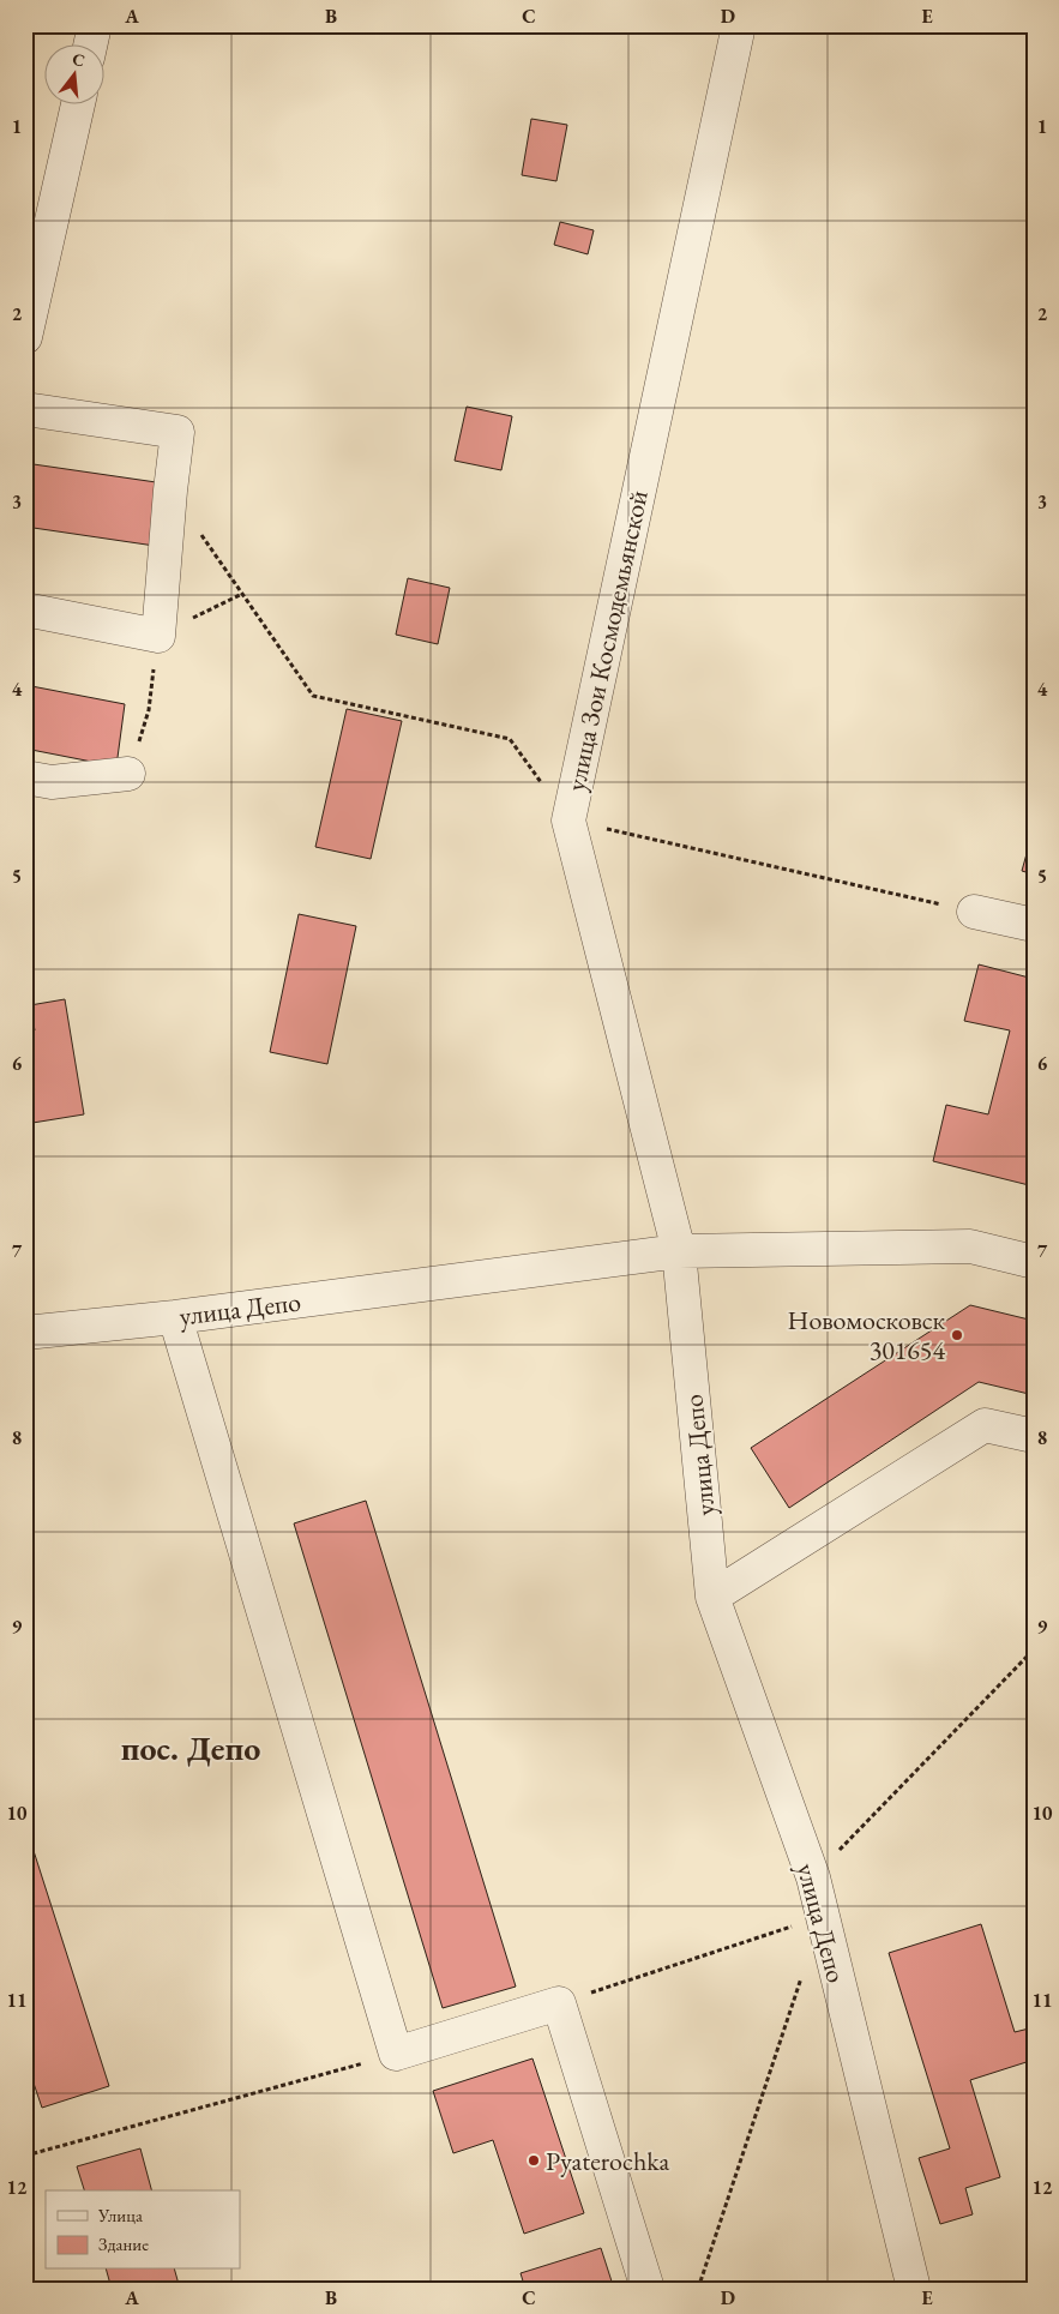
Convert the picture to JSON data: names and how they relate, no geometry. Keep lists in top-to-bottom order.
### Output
{
  "streets": {
    "street": ["улица Зои Космодемьянской", "улица Депо"]
  },
  "crossings": [
    ["улица Зои Космодемьянской", "улица Депо"]
  ],
  "districts": ["пос. Депо"],
  "places": ["Новомосковск 301654", "Pyaterochka"],
  "legend": ["Улица", "Здание"],
  "north": "top",
  "grid": {
    "columns": [
      "A",
      "B",
      "C",
      "D",
      "E"
    ],
    "rows": [
      "1",
      "2",
      "3",
      "4",
      "5",
      "6",
      "7",
      "8",
      "9",
      "10",
      "11",
      "12"
    ]
  }
}
